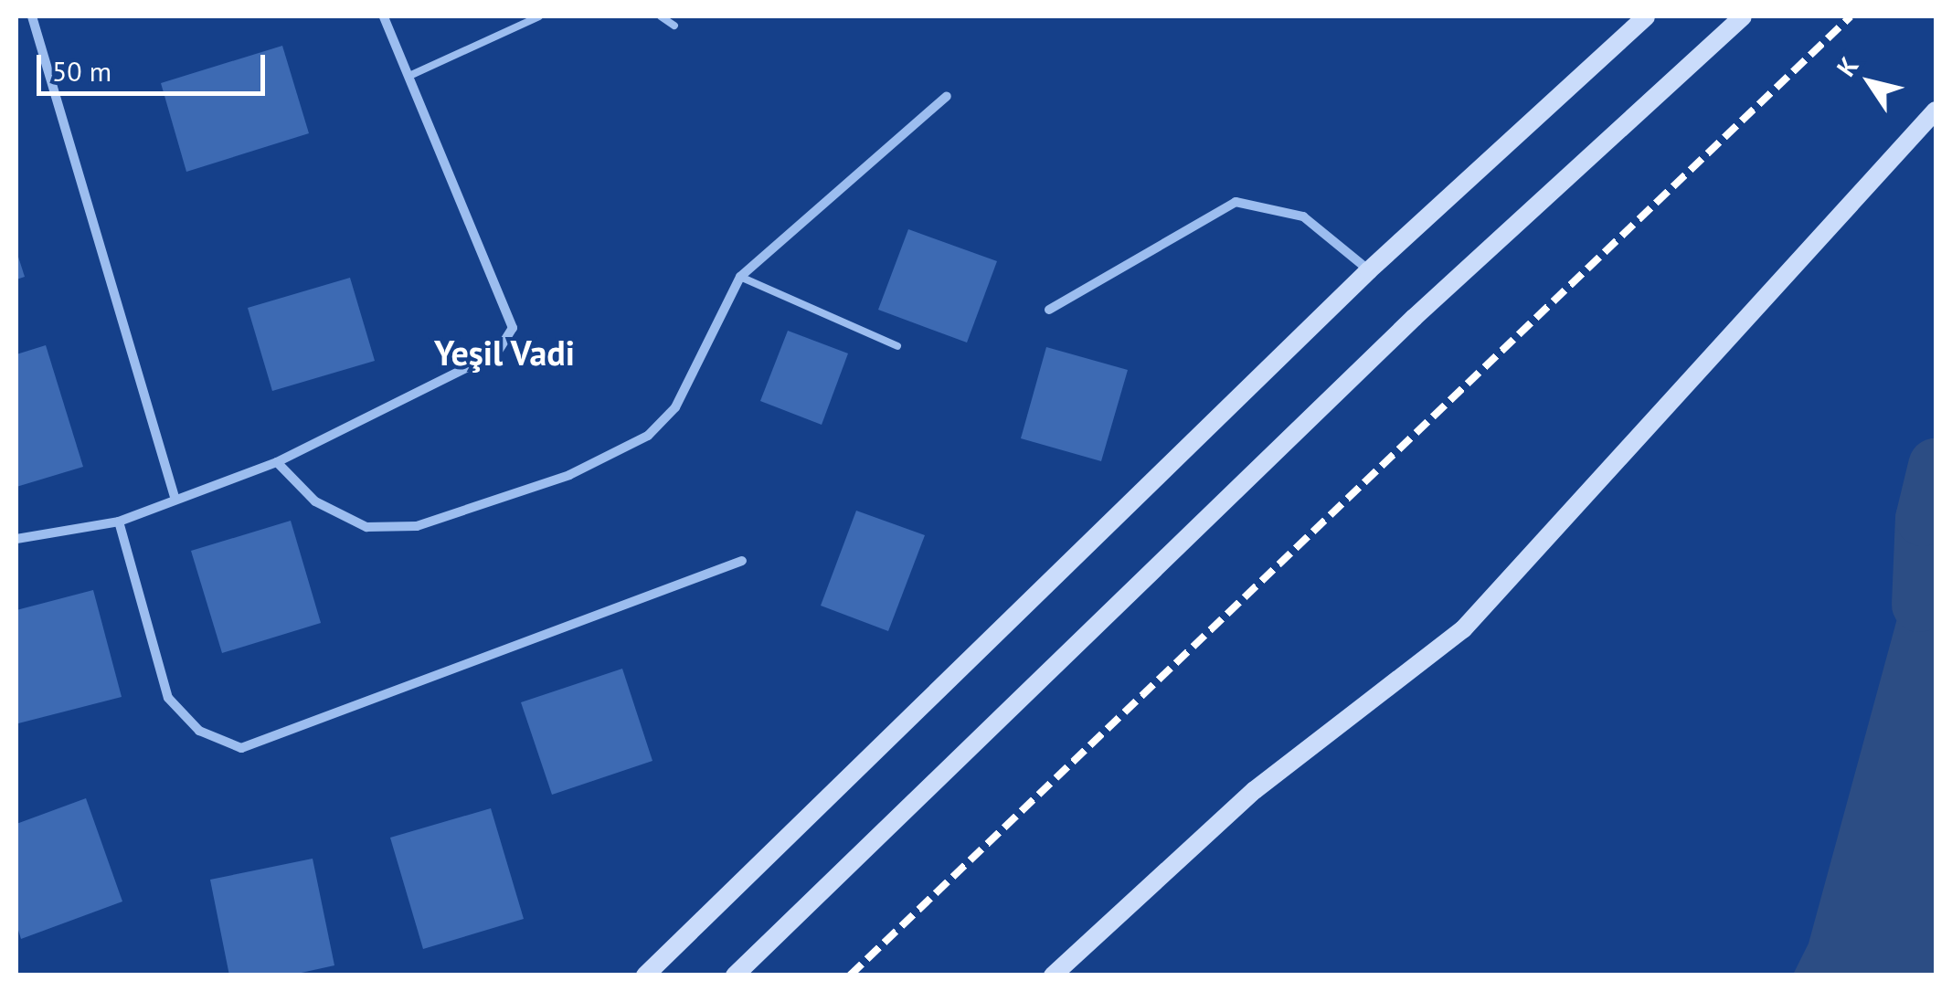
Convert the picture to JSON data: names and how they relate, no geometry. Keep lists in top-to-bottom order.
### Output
{
  "districts": ["Yeşil Vadi"],
  "scale_bar": "50 m",
  "north": "top left"
}
